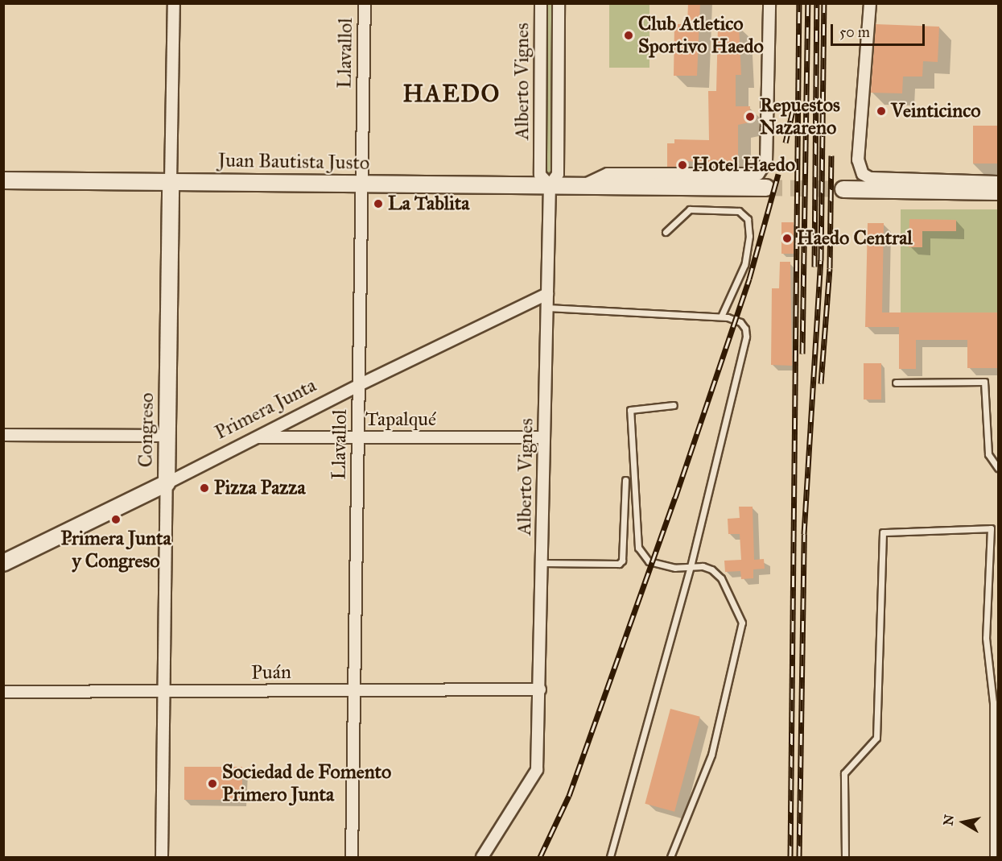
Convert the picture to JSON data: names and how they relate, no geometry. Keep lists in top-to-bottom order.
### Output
{
  "streets": {
    "street": [
      "Llavallol",
      "Alberto Vignes",
      "Juan Bautista Justo",
      "Primera Junta",
      "Tapalqué",
      "Congreso",
      "Puán"
    ]
  },
  "crossings": [
    ["Llavallol", "Juan Bautista Justo"],
    ["Llavallol", "Primera Junta"],
    ["Llavallol", "Tapalqué"],
    ["Llavallol", "Puán"],
    ["Alberto Vignes", "Juan Bautista Justo"],
    ["Alberto Vignes", "Primera Junta"],
    ["Alberto Vignes", "Tapalqué"],
    ["Alberto Vignes", "Puán"],
    ["Juan Bautista Justo", "Congreso"],
    ["Primera Junta", "Tapalqué"],
    ["Primera Junta", "Congreso"],
    ["Congreso", "Puán"]
  ],
  "districts": ["HAEDO"],
  "places": [
    "Club Atletico Sportivo Haedo",
    "Veinticinco",
    "Repuestos Nazareno",
    "Hotel Haedo",
    "La Tablita",
    "Haedo Central",
    "Pizza Pazza",
    "Primera Junta y Congreso",
    "Sociedad de Fomento Primero Junta"
  ],
  "scale_bar": "50 m",
  "north": "left"
}
